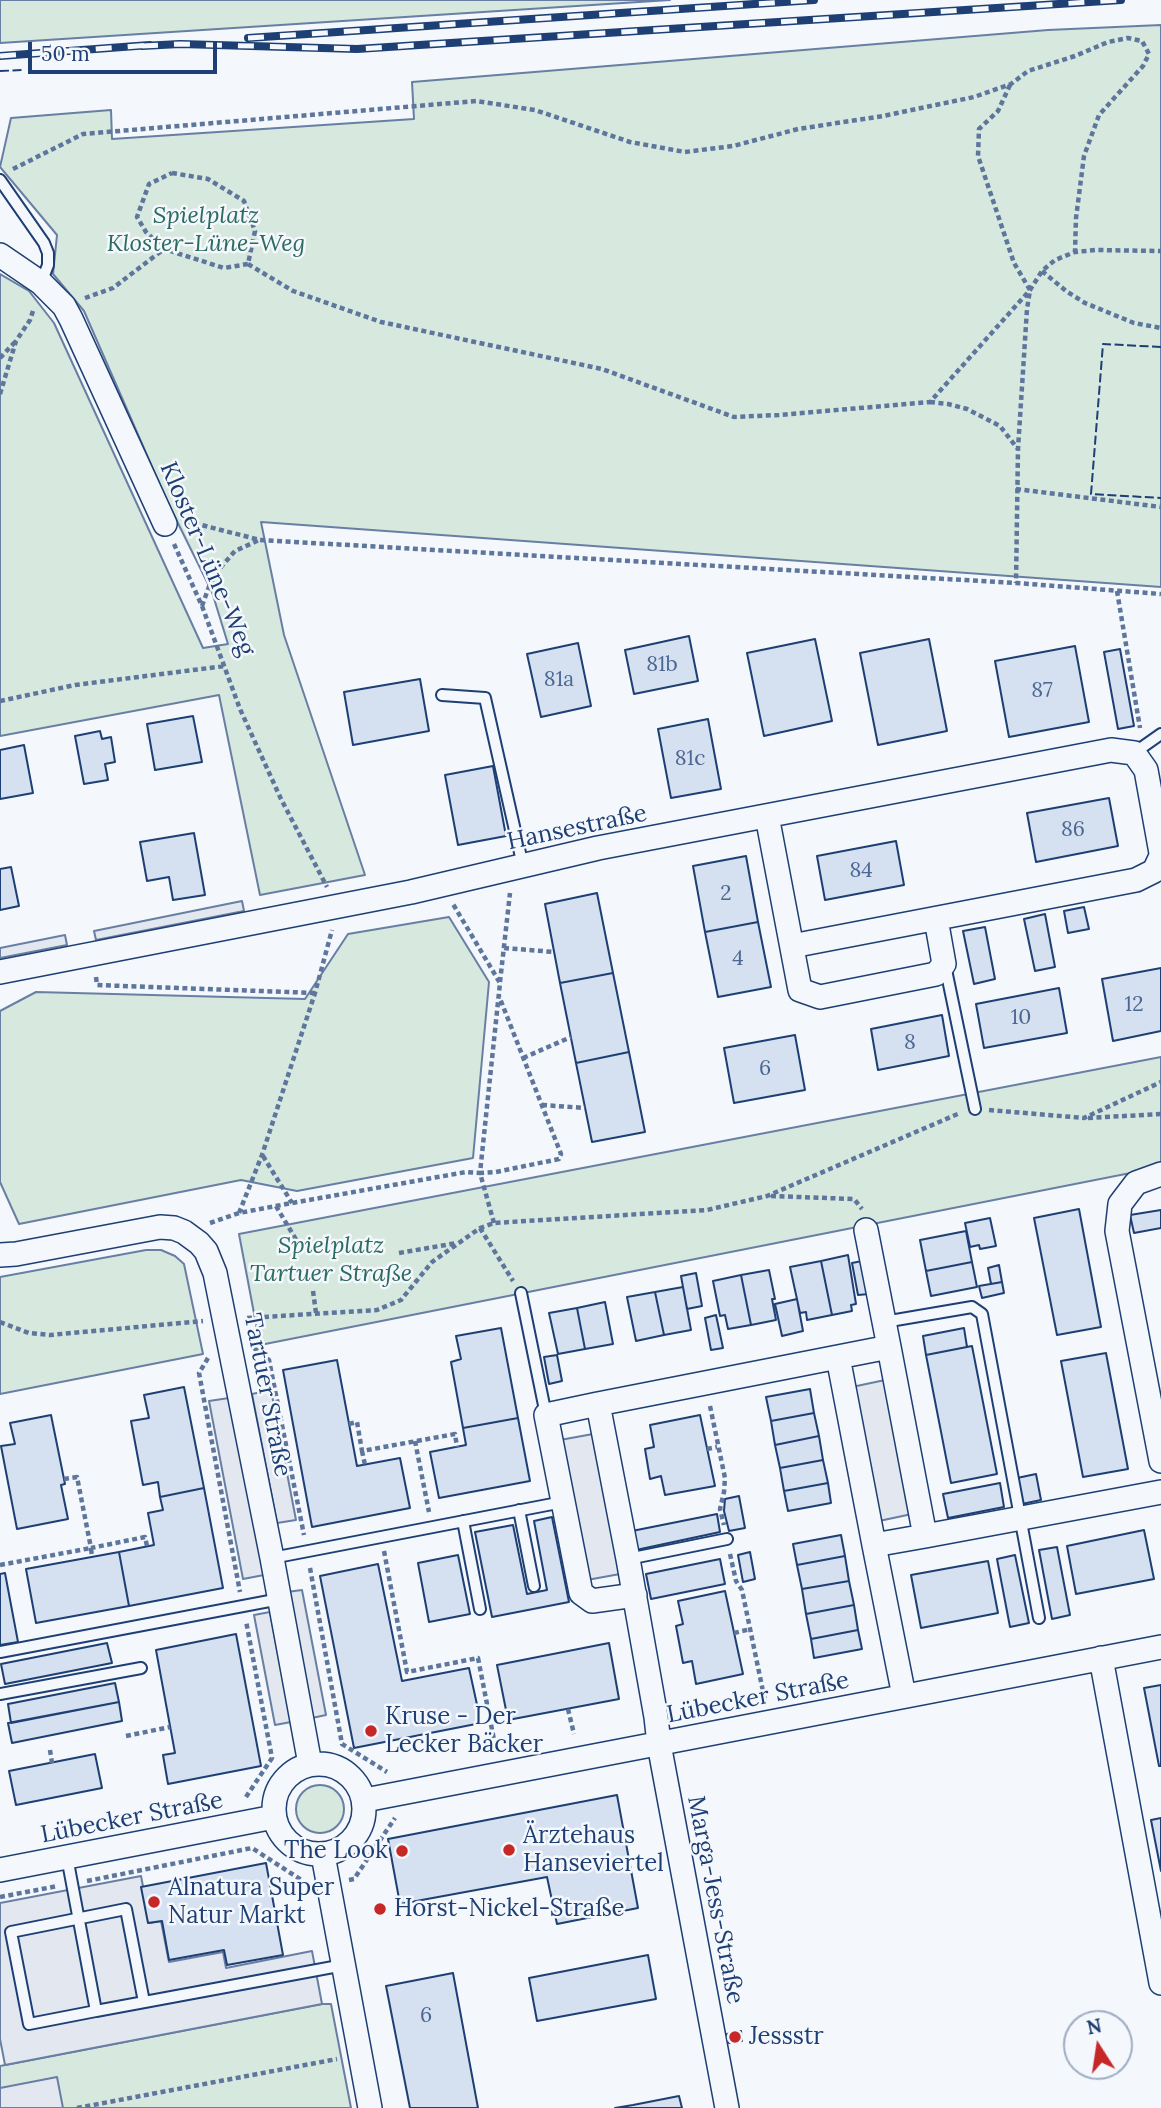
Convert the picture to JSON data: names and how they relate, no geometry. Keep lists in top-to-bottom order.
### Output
{
  "streets": {
    "street": [
      "Kloster-Lüne-Weg",
      "Hansestraße",
      "Tartuer Straße",
      "Lübecker Straße",
      "Marga-Jess-Straße"
    ]
  },
  "crossings": [
    ["Kloster-Lüne-Weg", "Hansestraße"],
    ["Tartuer Straße", "Lübecker Straße"],
    ["Lübecker Straße", "Marga-Jess-Straße"]
  ],
  "parks": ["Spielplatz Kloster-Lüne-Weg", "Spielplatz Tartuer Straße"],
  "places": [
    "Kruse - Der Lecker Bäcker",
    "Ärztehaus Hanseviertel",
    "The Look",
    "Alnatura Super Natur Markt",
    "Horst-Nickel-Straße",
    "Jessstr"
  ],
  "house_numbers": [
    "81b",
    "81a",
    "87",
    "81c",
    "86",
    "84",
    "2",
    "4",
    "12",
    "10",
    "8",
    "6",
    "6"
  ],
  "scale_bar": "50 m",
  "north": "top"
}
